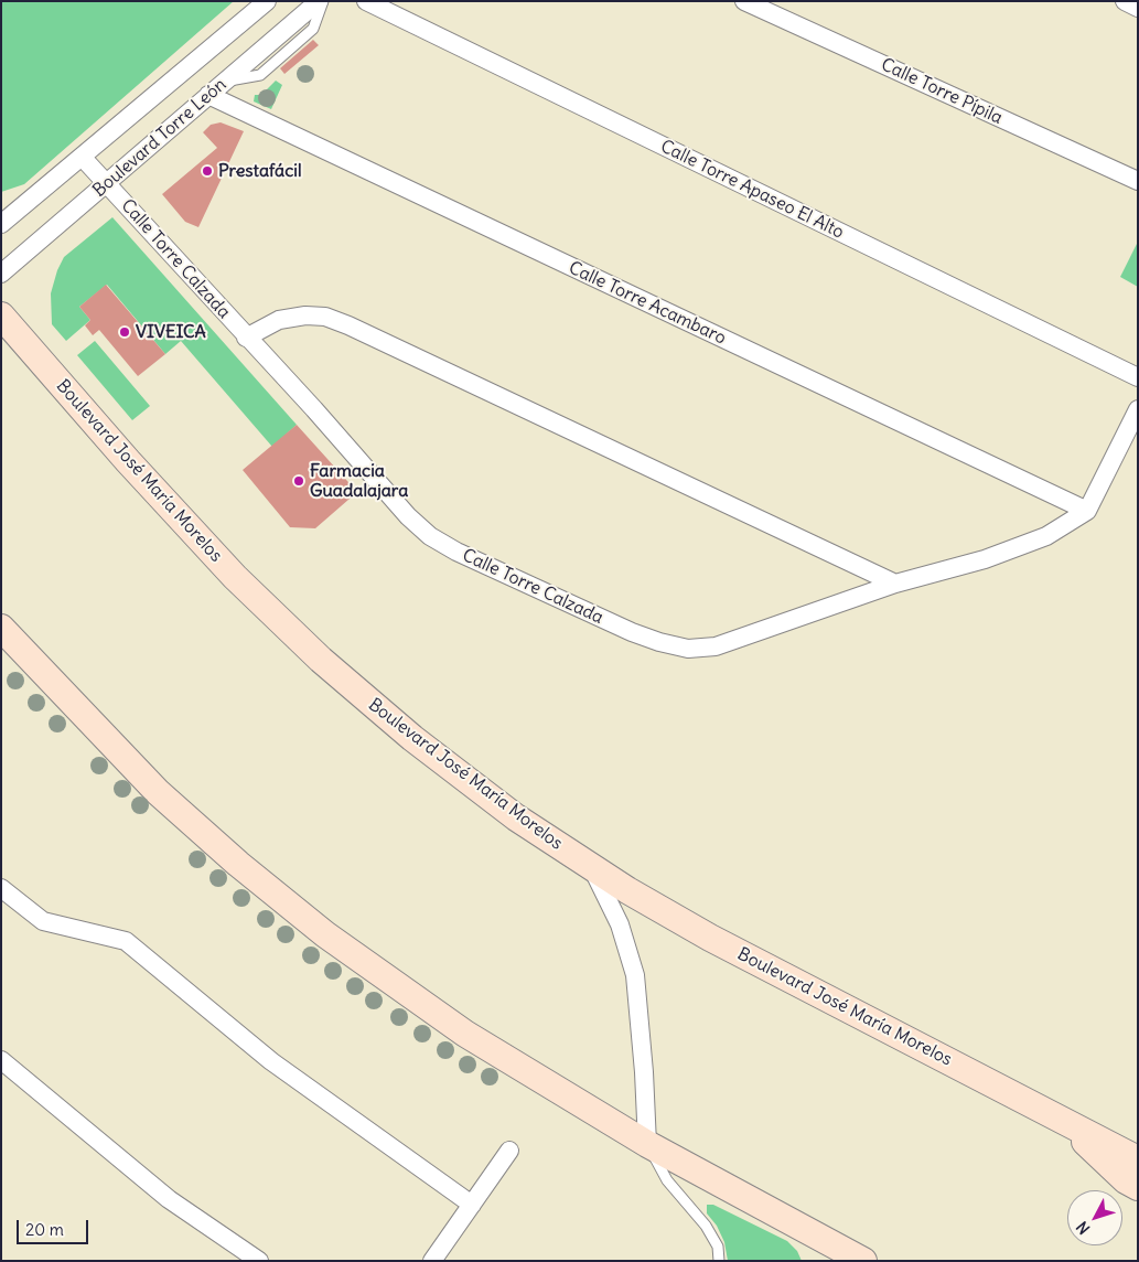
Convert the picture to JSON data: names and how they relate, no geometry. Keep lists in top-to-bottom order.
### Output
{
  "streets": {
    "main road": ["Boulevard José María Morelos"],
    "street": [
      "Calle Torre Pípila",
      "Boulevard Torre León",
      "Calle Torre Apaseo El Alto",
      "Calle Torre Calzada",
      "Calle Torre Acambaro"
    ]
  },
  "crossings": [
    ["Boulevard Torre León", "Calle Torre Calzada"],
    ["Boulevard Torre León", "Calle Torre Acambaro"],
    ["Calle Torre Calzada", "Calle Torre Acambaro"]
  ],
  "places": ["Prestafácil", "VIVEICA", "Farmacia Guadalajara"],
  "scale_bar": "20 m",
  "north": "bottom left"
}
